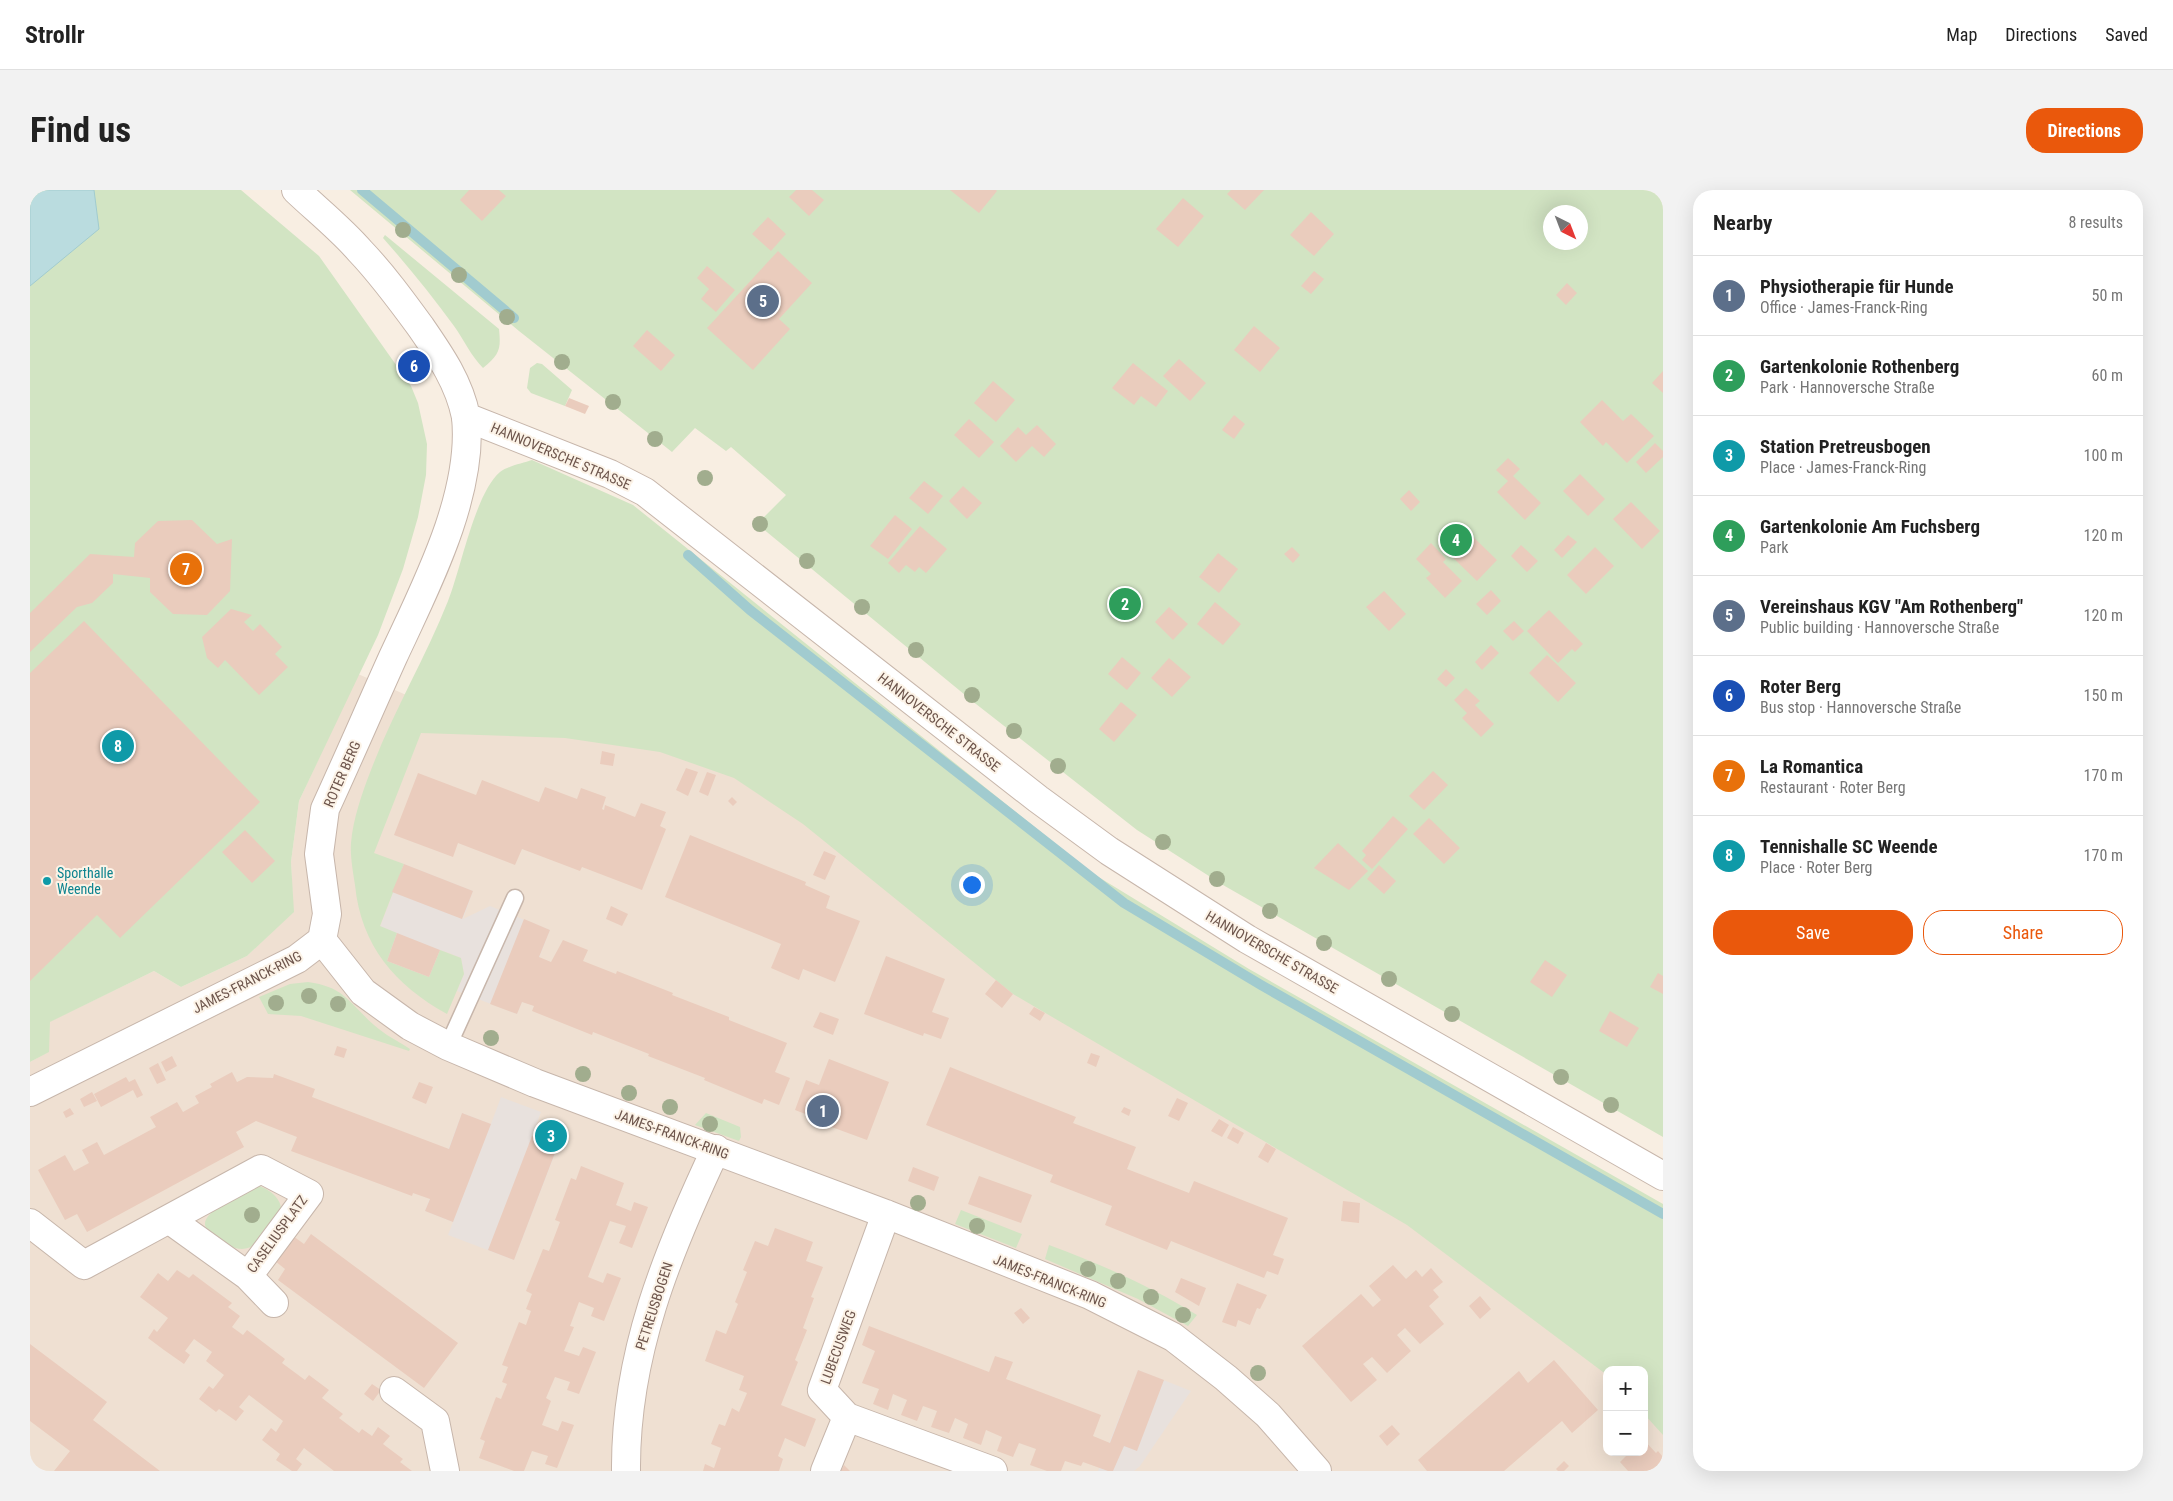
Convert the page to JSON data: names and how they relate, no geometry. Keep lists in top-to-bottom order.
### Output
{
  "streets": {
    "street": [
      "HANNOVERSCHE STRASSE",
      "ROTER BERG",
      "JAMES-FRANCK-RING",
      "CASELIUSPLATZ",
      "PETREUSBOGEN",
      "LUBECUSWEG"
    ]
  },
  "crossings": [
    ["HANNOVERSCHE STRASSE", "ROTER BERG"],
    ["ROTER BERG", "JAMES-FRANCK-RING"],
    ["JAMES-FRANCK-RING", "PETREUSBOGEN"],
    ["JAMES-FRANCK-RING", "LUBECUSWEG"]
  ],
  "places": ["Sporthalle Weende"],
  "north": "bottom right",
  "page": {
    "header": "Strollr",
    "nav": ["Map", "Directions", "Saved"],
    "buttons": [
      "Directions",
      ["Save", "Share"]
    ],
    "title": "Find us",
    "heading": ["Nearby", "8 results"],
    "list": [
      {
        "mark": "1",
        "name": "Physiotherapie für Hunde",
        "note": "Office · James-Franck-Ring",
        "value": "50 m"
      },
      {
        "mark": "2",
        "name": "Gartenkolonie Rothenberg",
        "note": "Park · Hannoversche Straße",
        "value": "60 m"
      },
      {
        "mark": "3",
        "name": "Station Pretreusbogen",
        "note": "Place · James-Franck-Ring",
        "value": "100 m"
      },
      {
        "mark": "4",
        "name": "Gartenkolonie Am Fuchsberg",
        "note": "Park",
        "value": "120 m"
      },
      {
        "mark": "5",
        "name": "Vereinshaus KGV \"Am Rothenberg\"",
        "note": "Public building · Hannoversche Straße",
        "value": "120 m"
      },
      {
        "mark": "6",
        "name": "Roter Berg",
        "note": "Bus stop · Hannoversche Straße",
        "value": "150 m"
      },
      {
        "mark": "7",
        "name": "La Romantica",
        "note": "Restaurant · Roter Berg",
        "value": "170 m"
      },
      {
        "mark": "8",
        "name": "Tennishalle SC Weende",
        "note": "Place · Roter Berg",
        "value": "170 m"
      }
    ],
    "pins": [
      "5",
      "6",
      "4",
      "7",
      "2",
      "8",
      "1",
      "3"
    ],
    "map_buttons": ["+", "−"]
  }
}
